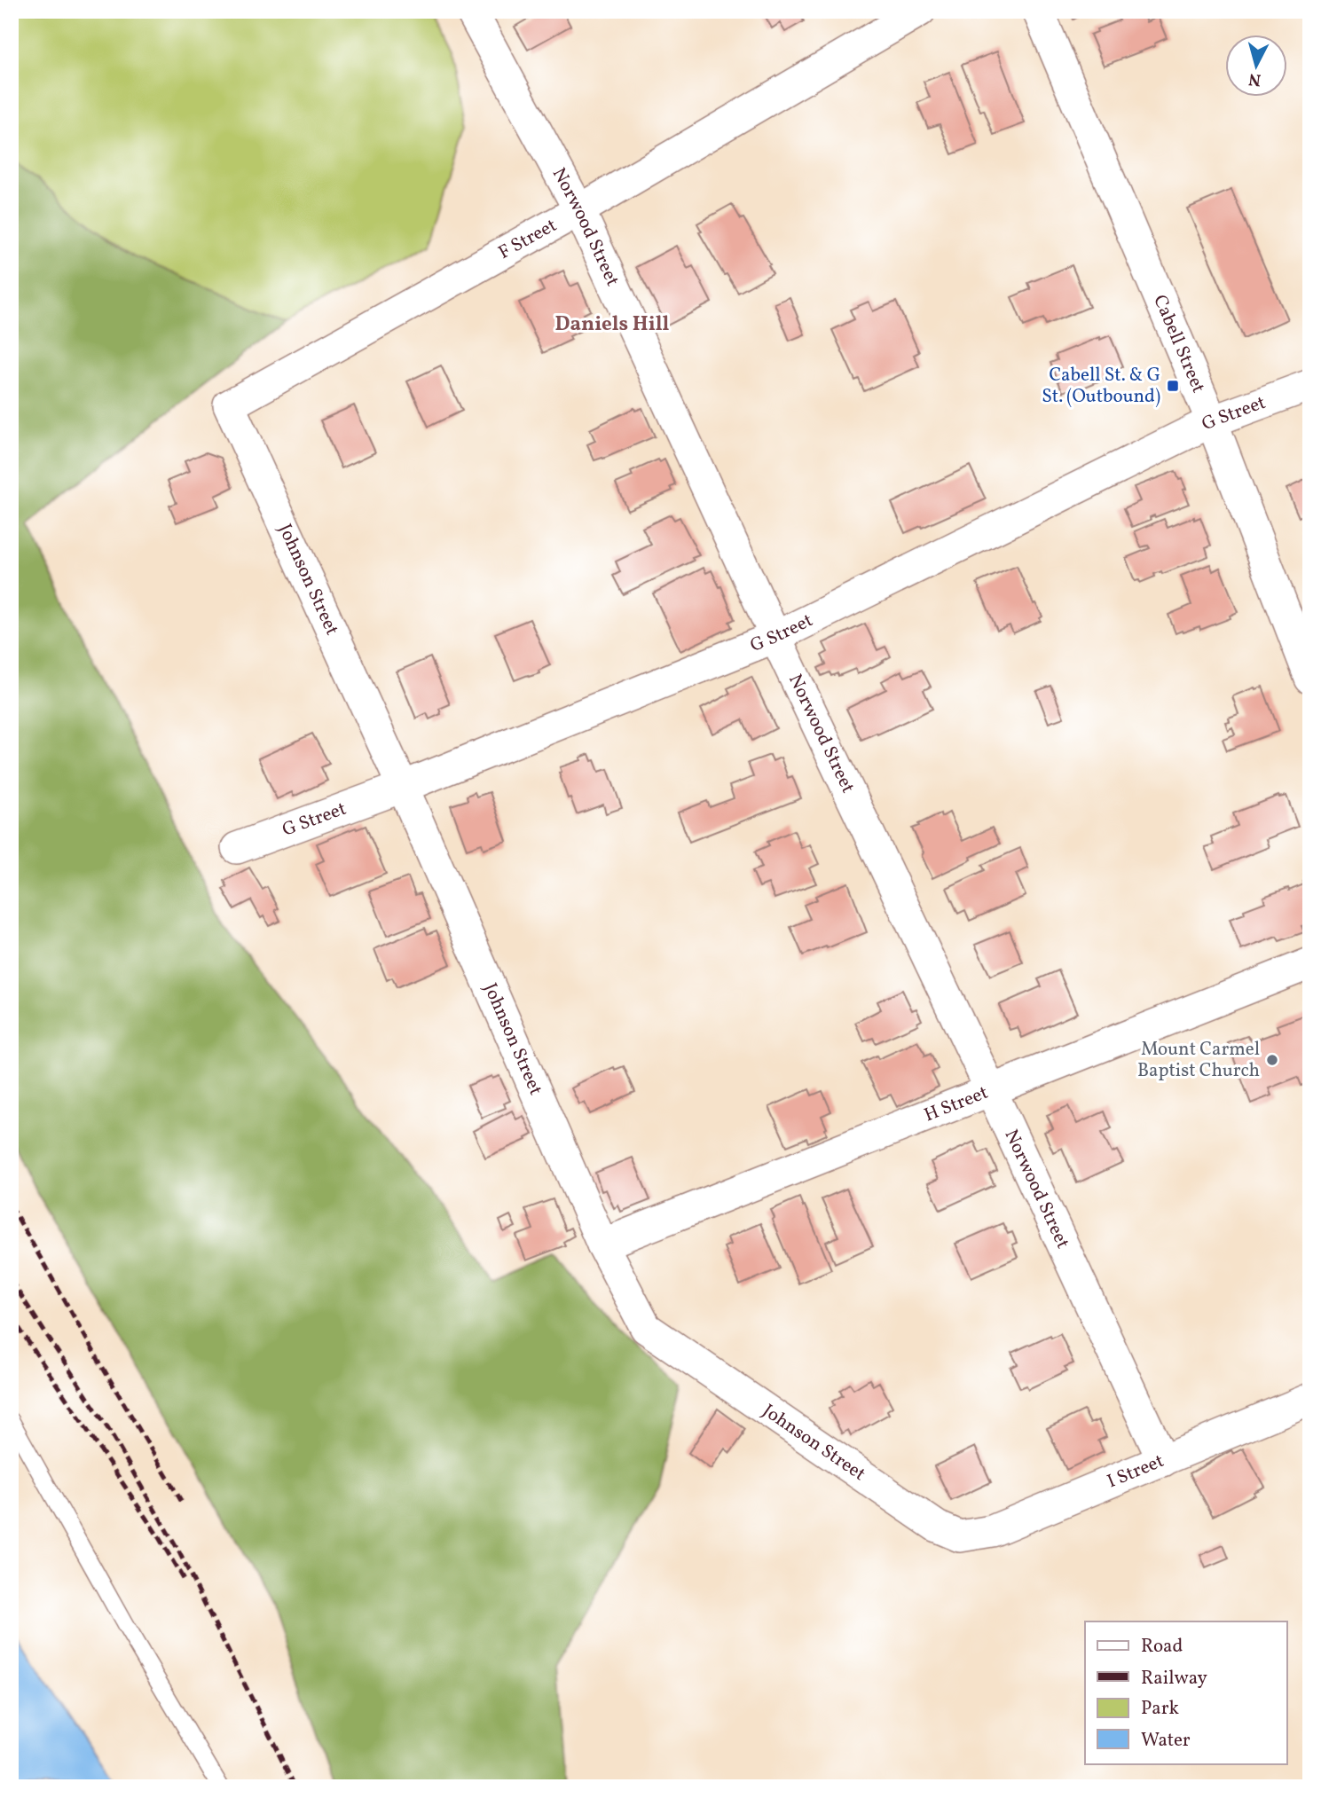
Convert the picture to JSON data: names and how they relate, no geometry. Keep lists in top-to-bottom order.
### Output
{
  "streets": {
    "street": [
      "Norwood Street",
      "F Street",
      "Cabell Street",
      "G Street",
      "Johnson Street",
      "H Street",
      "I Street"
    ]
  },
  "crossings": [
    ["Norwood Street", "F Street"],
    ["Norwood Street", "G Street"],
    ["Norwood Street", "H Street"],
    ["Norwood Street", "I Street"],
    ["F Street", "Johnson Street"],
    ["Cabell Street", "G Street"],
    ["G Street", "Johnson Street"],
    ["Johnson Street", "H Street"],
    ["Johnson Street", "I Street"]
  ],
  "districts": ["Daniels Hill"],
  "places": {
    "transit": ["Cabell St. & G St. (Outbound)"],
    "other": ["Mount Carmel Baptist Church"]
  },
  "legend": [
    "Road",
    "Railway",
    "Park",
    "Water"
  ],
  "north": "bottom"
}
